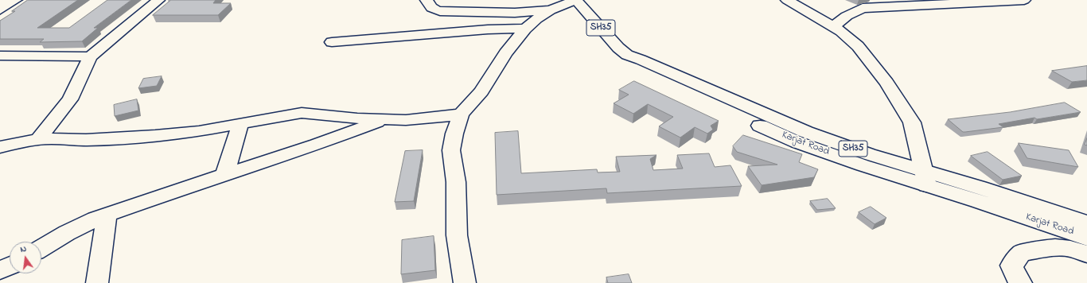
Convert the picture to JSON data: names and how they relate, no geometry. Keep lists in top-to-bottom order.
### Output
{
  "streets": {
    "street": ["SH35", "Karjat Road"]
  },
  "north": "top"
}
